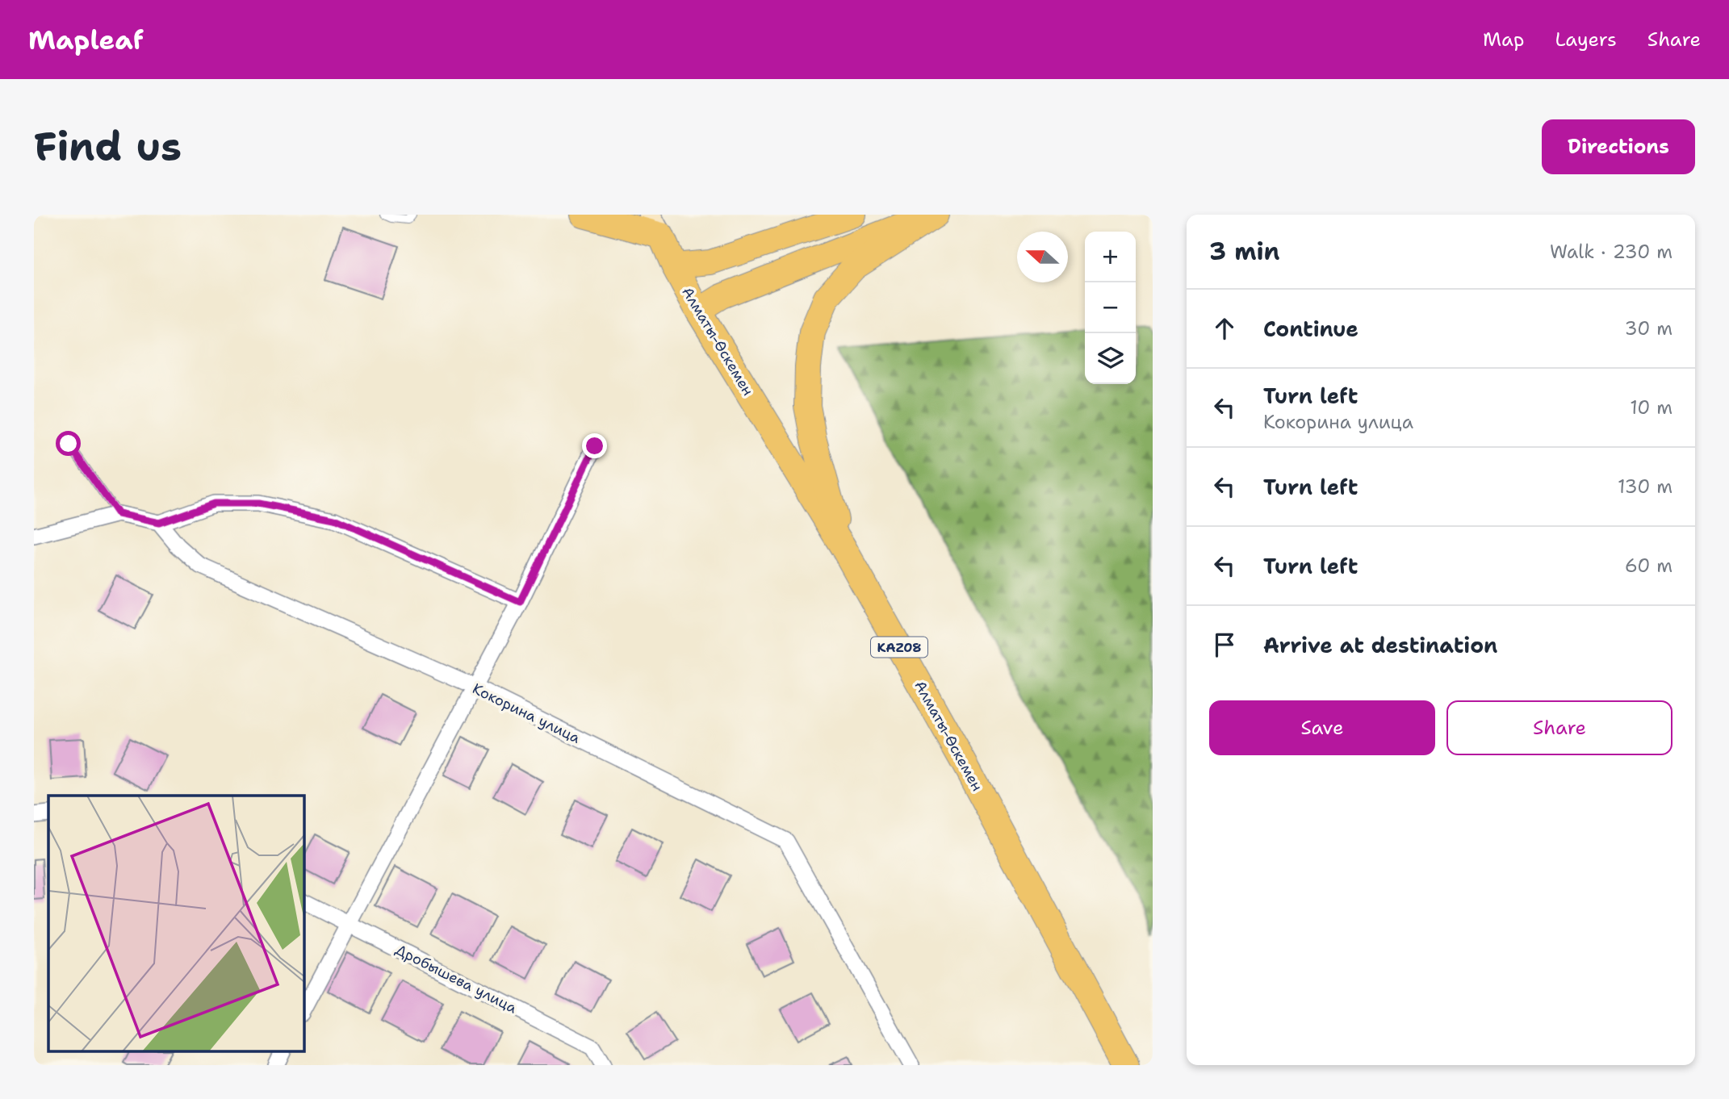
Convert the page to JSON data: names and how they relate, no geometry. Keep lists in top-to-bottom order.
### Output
{
  "streets": {
    "highway": ["Алматы-Өскемен", "KAZ08"],
    "street": ["Кокорина улица", "Дробышева улица"]
  },
  "crossings": [
    ["Алматы-Өскемен", "KAZ08"]
  ],
  "north": "left",
  "page": {
    "header": "Mapleaf",
    "nav": ["Map", "Layers", "Share"],
    "buttons": [
      "Directions",
      ["Save", "Share"]
    ],
    "title": "Find us",
    "heading": ["3 min", "Walk · 230 m"],
    "map_buttons": ["+", "−"],
    "list": [
      ["Continue", "30 m"],
      ["Turn left", "Кокорина улица", "10 m"],
      ["Turn left", "130 m"],
      ["Turn left", "60 m"],
      "Arrive at destination"
    ]
  }
}
